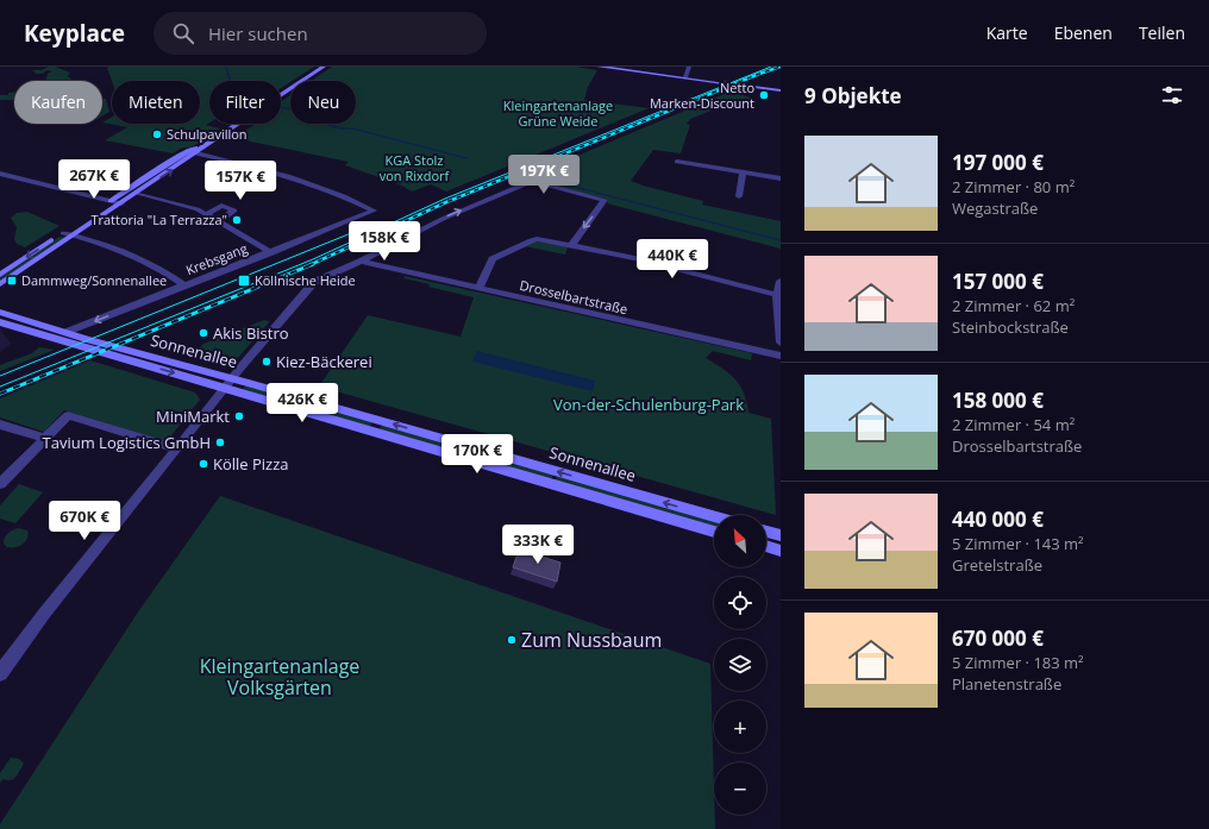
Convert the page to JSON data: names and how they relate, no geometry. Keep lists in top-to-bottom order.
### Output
{
  "streets": {
    "street": ["Krebsgang", "Drosselbartstraße", "Sonnenallee"]
  },
  "crossings": [
    ["Krebsgang", "Sonnenallee"]
  ],
  "parks": [
    "Kleingartenanlage Grüne Weide",
    "KGA Stolz von Rixdorf",
    "Von-der-Schulenburg-Park",
    "Kleingartenanlage Volksgärten"
  ],
  "places": {
    "other": [
      "Netto Marken-Discount",
      "Schulpavillon",
      "Trattoria \"La Terrazza\"",
      "Akis Bistro",
      "Kiez-Bäckerei",
      "MiniMarkt",
      "Tavium Logistics GmbH",
      "Kölle Pizza",
      "Zum Nussbaum"
    ],
    "transit": ["Dammweg/Sonnenallee", "Köllnische Heide"]
  },
  "north": "top left",
  "page": {
    "header": "Keyplace",
    "search": "Hier suchen",
    "nav": ["Karte", "Ebenen", "Teilen"],
    "heading": "9 Objekte",
    "chip": [
      "Kaufen",
      "Mieten",
      "Filter",
      "Neu"
    ],
    "list": [
      {
        "name": "197 000 €",
        "note": "2 Zimmer · 80 m² · Wegastraße"
      },
      {
        "name": "157 000 €",
        "note": "2 Zimmer · 62 m² · Steinbockstraße"
      },
      {
        "name": "158 000 €",
        "note": "2 Zimmer · 54 m² · Drosselbartstraße"
      },
      {
        "name": "440 000 €",
        "note": "5 Zimmer · 143 m² · Gretelstraße"
      },
      {
        "name": "670 000 €",
        "note": "5 Zimmer · 183 m² · Planetenstraße"
      }
    ],
    "price": [
      "197K €",
      "267K €",
      "157K €",
      "158K €",
      "440K €",
      "426K €",
      "170K €",
      "670K €",
      "333K €"
    ],
    "map_buttons": ["+", "−"]
  }
}
